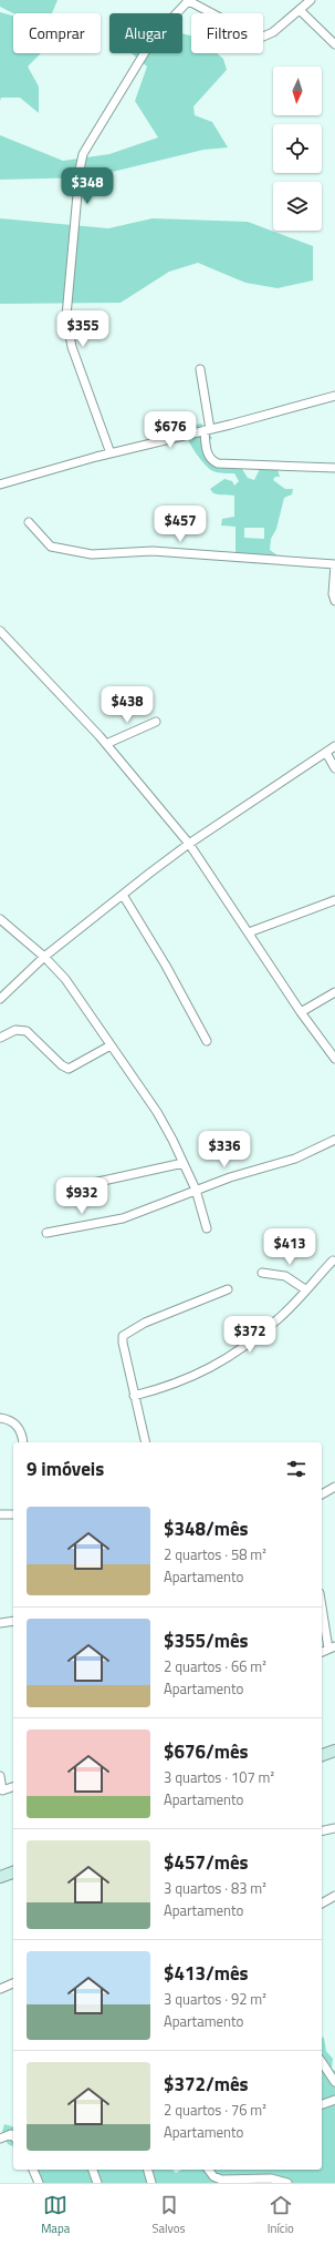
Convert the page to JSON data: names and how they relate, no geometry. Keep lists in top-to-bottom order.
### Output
{
  "north": "bottom",
  "page": {
    "chip": ["Comprar", "Alugar", "Filtros"],
    "price": [
      "$348",
      "$355",
      "$676",
      "$457",
      "$438",
      "$336",
      "$932",
      "$413",
      "$372"
    ],
    "heading": "9 imóveis",
    "list": [
      {
        "name": "$348/mês",
        "note": "2 quartos · 58 m² · Apartamento"
      },
      {
        "name": "$355/mês",
        "note": "2 quartos · 66 m² · Apartamento"
      },
      {
        "name": "$676/mês",
        "note": "3 quartos · 107 m² · Apartamento"
      },
      {
        "name": "$457/mês",
        "note": "3 quartos · 83 m² · Apartamento"
      },
      {
        "name": "$413/mês",
        "note": "3 quartos · 92 m² · Apartamento"
      },
      {
        "name": "$372/mês",
        "note": "2 quartos · 76 m² · Apartamento"
      }
    ],
    "tabs": ["Mapa", "Salvos", "Início"]
  }
}
